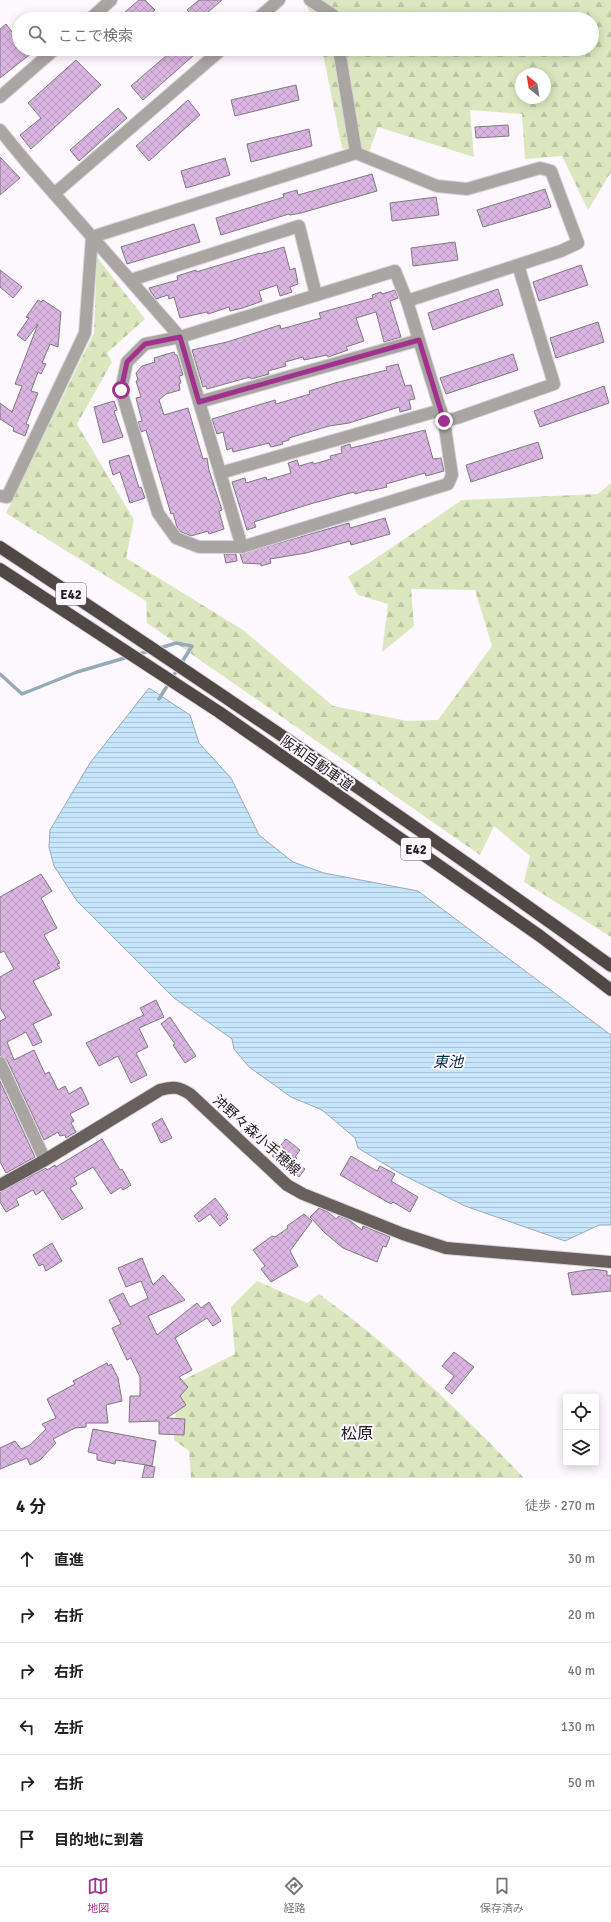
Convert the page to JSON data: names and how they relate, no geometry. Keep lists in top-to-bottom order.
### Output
{
  "streets": {
    "highway": ["E42", "阪和自動車道"],
    "main road": ["沖野々森小手穂線"]
  },
  "districts": ["松原"],
  "water": ["東池"],
  "north": "top left",
  "page": {
    "search": "ここで検索",
    "heading": ["4 分", "徒歩 · 270 m"],
    "list": [
      ["直進", "30 m"],
      ["右折", "20 m"],
      ["右折", "40 m"],
      ["左折", "130 m"],
      ["右折", "50 m"],
      "目的地に到着"
    ],
    "nav": ["地図", "経路", "保存済み"]
  }
}
